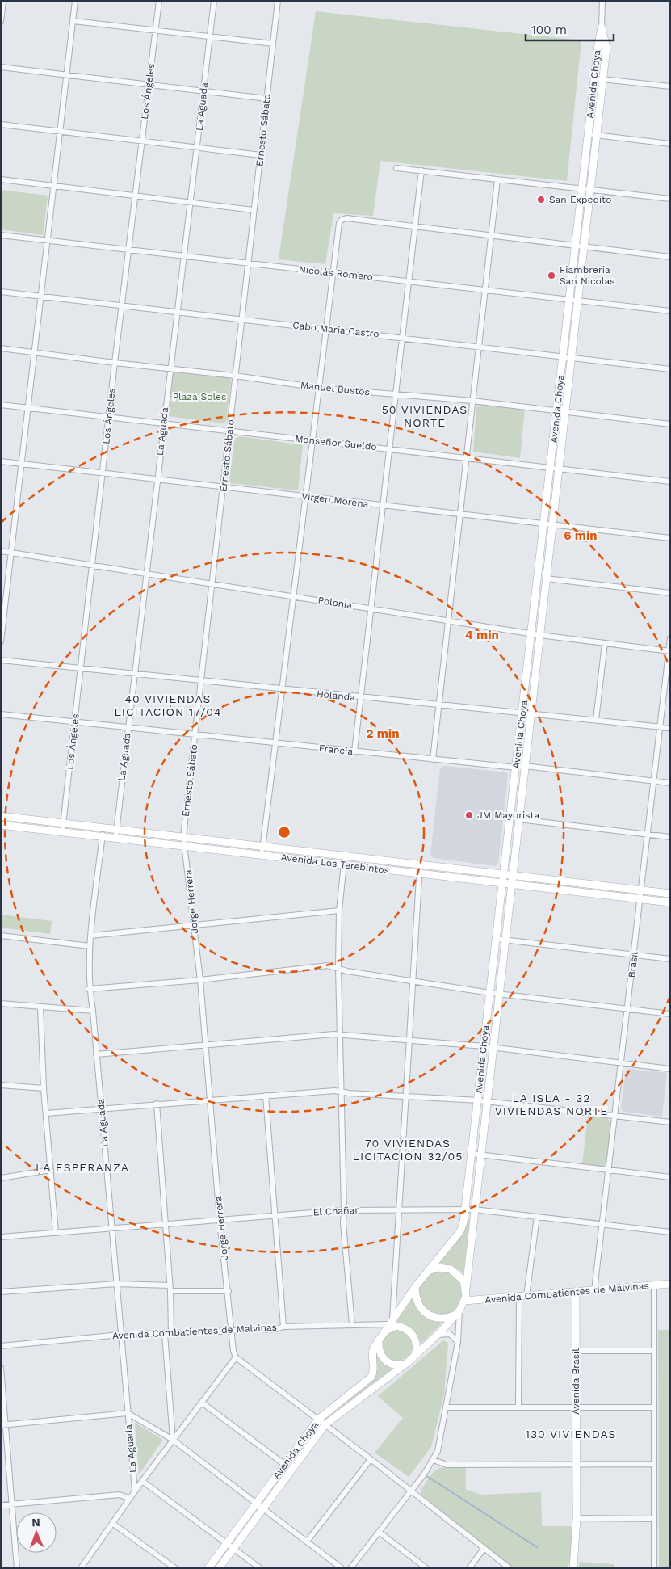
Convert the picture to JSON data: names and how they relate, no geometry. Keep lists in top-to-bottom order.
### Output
{
  "streets": {
    "main road": [
      "Avenida Choya",
      "Avenida Los Terebintos",
      "Avenida Combatientes de Malvinas",
      "Avenida Brasil"
    ],
    "street": [
      "Los Ángeles",
      "La Aguada",
      "Ernesto Sábato",
      "Nicolás Romero",
      "Cabo Maria Castro",
      "Manuel Bustos",
      "Monseñor Sueldo",
      "Virgen Morena",
      "Polonia",
      "Holanda",
      "Francia",
      "Jorge Herrera",
      "Brasil",
      "El Chañar"
    ]
  },
  "crossings": [
    ["Avenida Choya", "Nicolás Romero"],
    ["Avenida Choya", "Cabo Maria Castro"],
    ["Avenida Choya", "Manuel Bustos"],
    ["Avenida Choya", "Monseñor Sueldo"],
    ["Avenida Choya", "Virgen Morena"],
    ["Avenida Choya", "Polonia"],
    ["Avenida Choya", "Holanda"],
    ["Avenida Choya", "Francia"],
    ["Avenida Choya", "Avenida Los Terebintos"],
    ["Avenida Choya", "El Chañar"],
    ["Avenida Choya", "Avenida Combatientes de Malvinas"],
    ["Los Ángeles", "Nicolás Romero"],
    ["Los Ángeles", "Cabo Maria Castro"],
    ["Los Ángeles", "Manuel Bustos"],
    ["Los Ángeles", "Monseñor Sueldo"],
    ["Los Ángeles", "Virgen Morena"],
    ["Los Ángeles", "Polonia"],
    ["Los Ángeles", "Holanda"],
    ["Los Ángeles", "Francia"],
    ["Los Ángeles", "Avenida Los Terebintos"],
    ["La Aguada", "Nicolás Romero"],
    ["La Aguada", "Cabo Maria Castro"],
    ["La Aguada", "Manuel Bustos"],
    ["La Aguada", "Monseñor Sueldo"],
    ["La Aguada", "Virgen Morena"],
    ["La Aguada", "Polonia"],
    ["La Aguada", "Holanda"],
    ["La Aguada", "Francia"],
    ["La Aguada", "Avenida Los Terebintos"],
    ["La Aguada", "El Chañar"],
    ["La Aguada", "Avenida Combatientes de Malvinas"],
    ["Ernesto Sábato", "Nicolás Romero"],
    ["Ernesto Sábato", "Cabo Maria Castro"],
    ["Ernesto Sábato", "Manuel Bustos"],
    ["Ernesto Sábato", "Monseñor Sueldo"],
    ["Ernesto Sábato", "Virgen Morena"],
    ["Ernesto Sábato", "Polonia"],
    ["Ernesto Sábato", "Holanda"],
    ["Ernesto Sábato", "Francia"],
    ["Ernesto Sábato", "Avenida Los Terebintos"],
    ["Ernesto Sábato", "Jorge Herrera"],
    ["Polonia", "Brasil"],
    ["Holanda", "Brasil"],
    ["Francia", "Brasil"],
    ["Avenida Los Terebintos", "Jorge Herrera"],
    ["Avenida Los Terebintos", "Brasil"],
    ["Jorge Herrera", "El Chañar"],
    ["Jorge Herrera", "Avenida Combatientes de Malvinas"],
    ["Brasil", "El Chañar"],
    ["Brasil", "Avenida Combatientes de Malvinas"],
    ["Avenida Combatientes de Malvinas", "Avenida Brasil"]
  ],
  "districts": [
    "50 VIVIENDAS NORTE",
    "40 VIVIENDAS LICITACIÓN 17/04",
    "LA ISLA - 32 VIVIENDAS NORTE",
    "70 VIVIENDAS LICITACIÓN 32/05",
    "LA ESPERANZA",
    "130 VIVIENDAS"
  ],
  "parks": ["Plaza Soles"],
  "places": ["San Expedito", "Fiambreria San Nicolas", "JM Mayorista"],
  "scale_bar": "100 m",
  "north": "top",
  "rings": ["6 min", "4 min", "2 min"]
}
